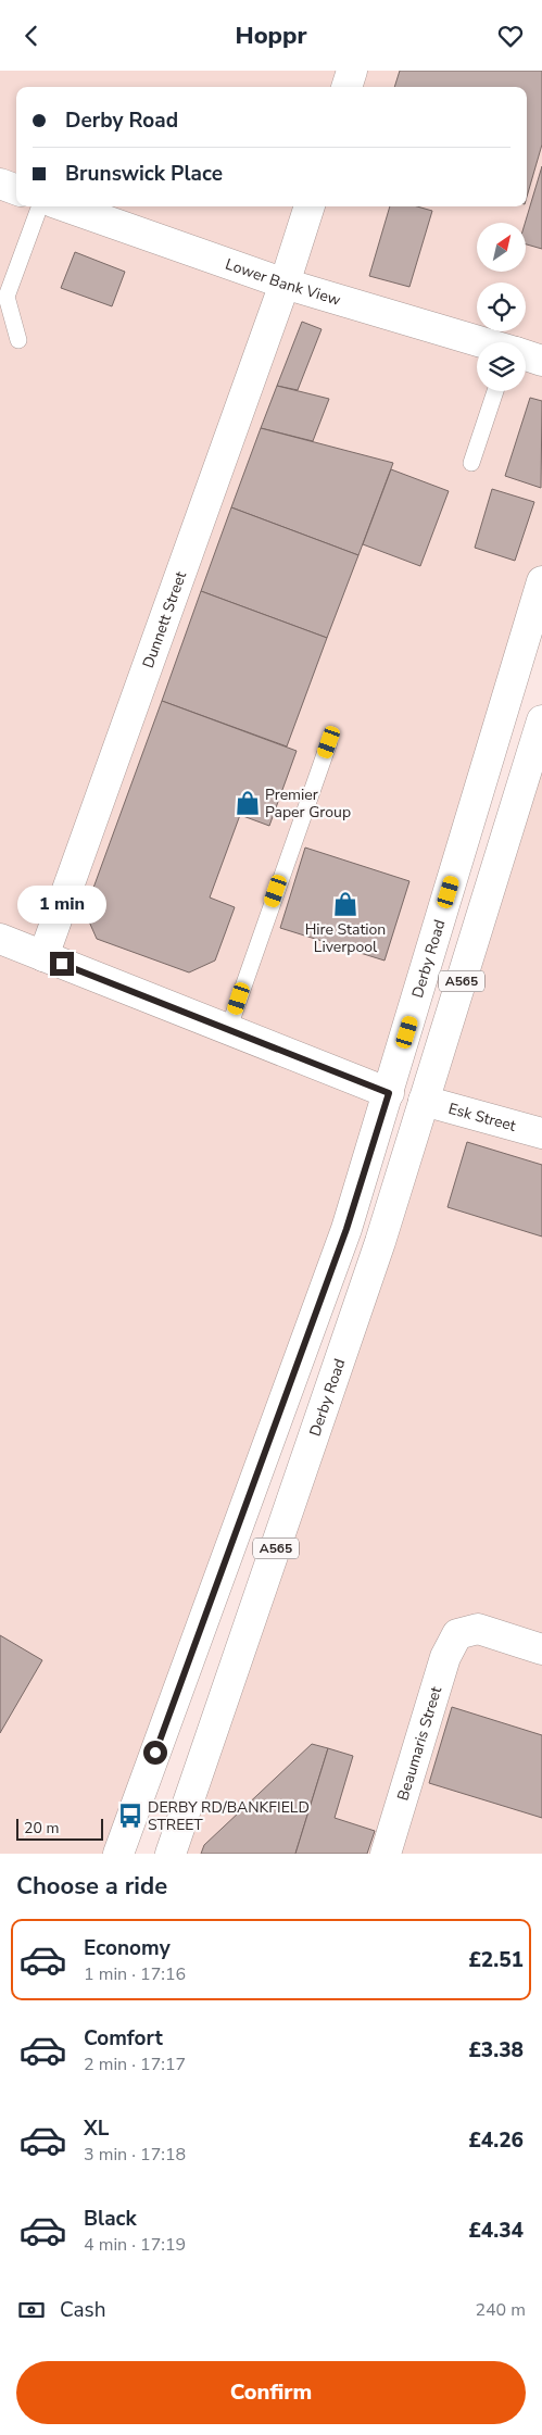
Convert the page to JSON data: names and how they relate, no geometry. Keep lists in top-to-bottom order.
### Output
{
  "streets": {
    "main road": [
      "Lower Bank View",
      "Dunnett Street",
      "Derby Road",
      "A565",
      "Esk Street",
      "Beaumaris Street"
    ]
  },
  "crossings": [
    ["Lower Bank View", "Dunnett Street"],
    ["Derby Road", "Esk Street"]
  ],
  "places": {
    "shop": ["Premier Paper Group", "Hire Station Liverpool"],
    "bus stop": ["DERBY RD/BANKFIELD STREET"]
  },
  "scale_bar": "20 m",
  "north": "top right",
  "page": {
    "header": "Hoppr",
    "banner": ["Derby Road", "Brunswick Place"],
    "bubble": "1 min",
    "scale": "20 m",
    "heading": "Choose a ride",
    "list": [
      {
        "name": "Economy",
        "note": "1 min · 17:16",
        "value": "£2.51"
      },
      {
        "name": "Comfort",
        "note": "2 min · 17:17",
        "value": "£3.38"
      },
      {
        "name": "XL",
        "note": "3 min · 17:18",
        "value": "£4.26"
      },
      {
        "name": "Black",
        "note": "4 min · 17:19",
        "value": "£4.34"
      }
    ],
    "pay": ["Cash", "240 m"],
    "buttons": "Confirm"
  }
}
